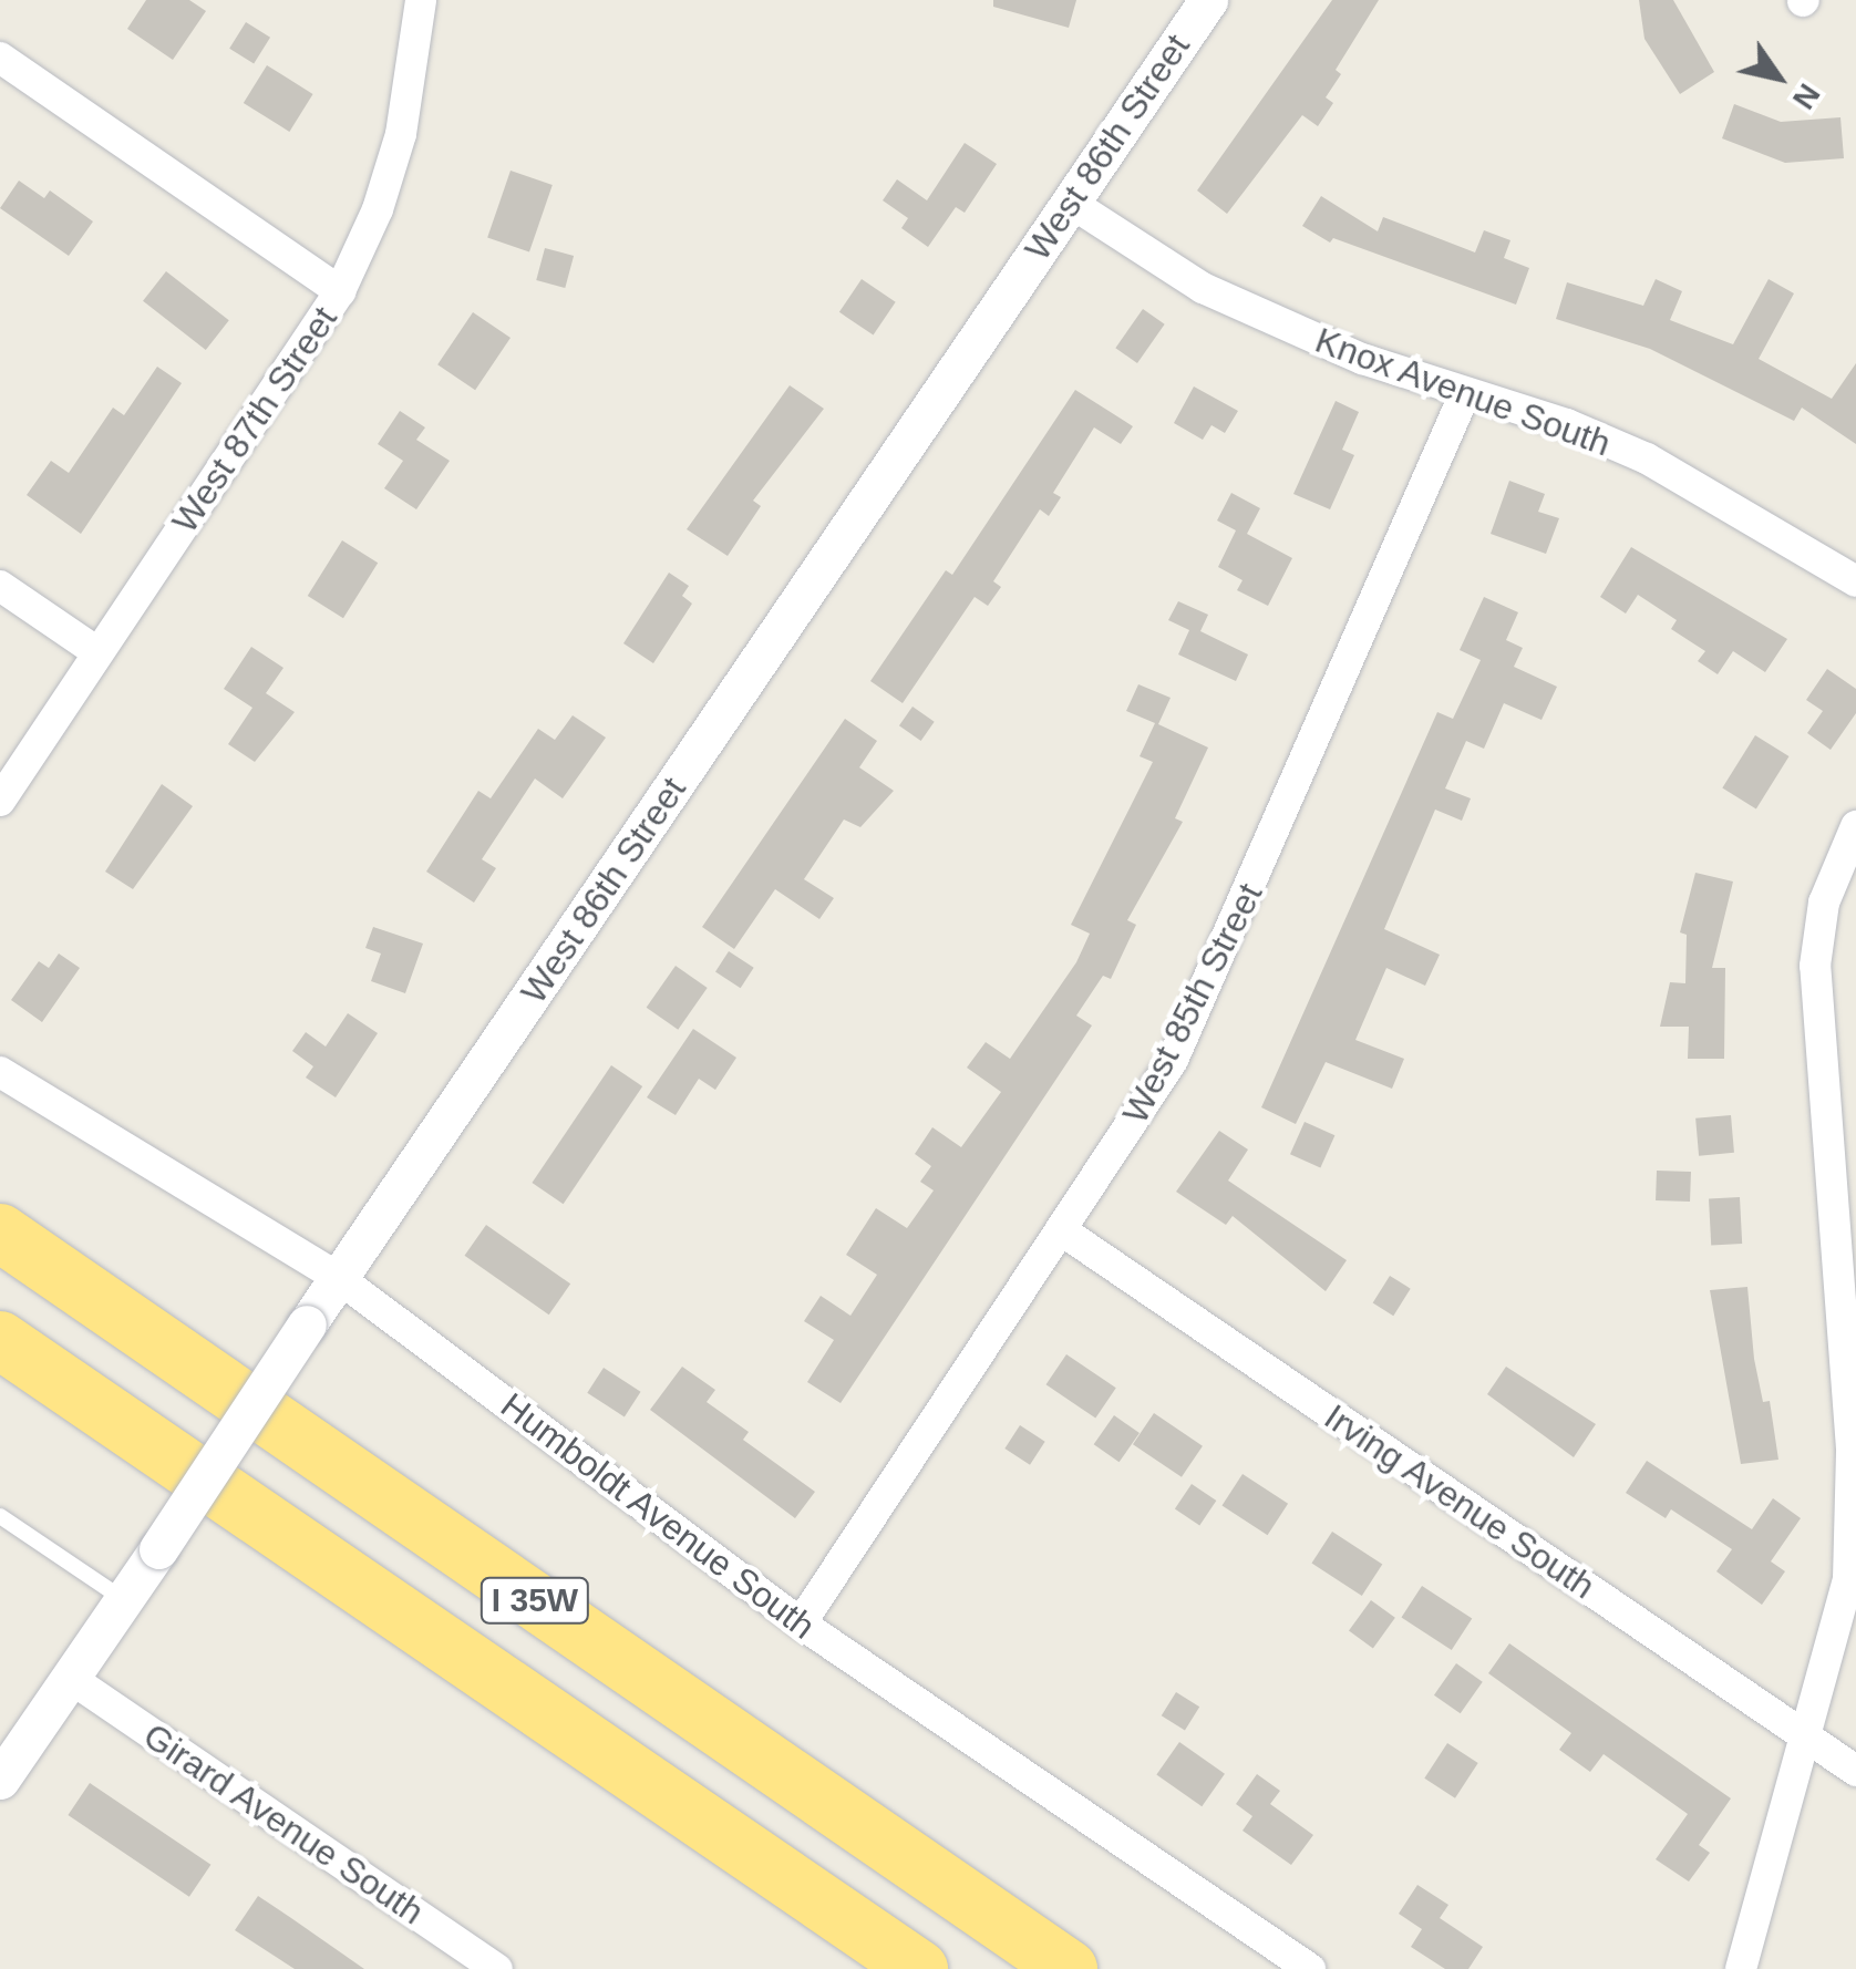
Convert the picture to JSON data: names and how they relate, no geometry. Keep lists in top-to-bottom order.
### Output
{
  "streets": {
    "highway": ["I 35W"],
    "street": [
      "West 86th Street",
      "Knox Avenue South",
      "West 87th Street",
      "West 85th Street",
      "Irving Avenue South",
      "Humboldt Avenue South",
      "Girard Avenue South"
    ]
  },
  "crossings": [
    ["West 86th Street", "Knox Avenue South"],
    ["West 86th Street", "Humboldt Avenue South"],
    ["West 86th Street", "Girard Avenue South"],
    ["Knox Avenue South", "West 85th Street"],
    ["West 85th Street", "Irving Avenue South"],
    ["West 85th Street", "Humboldt Avenue South"]
  ],
  "north": "bottom right"
}
